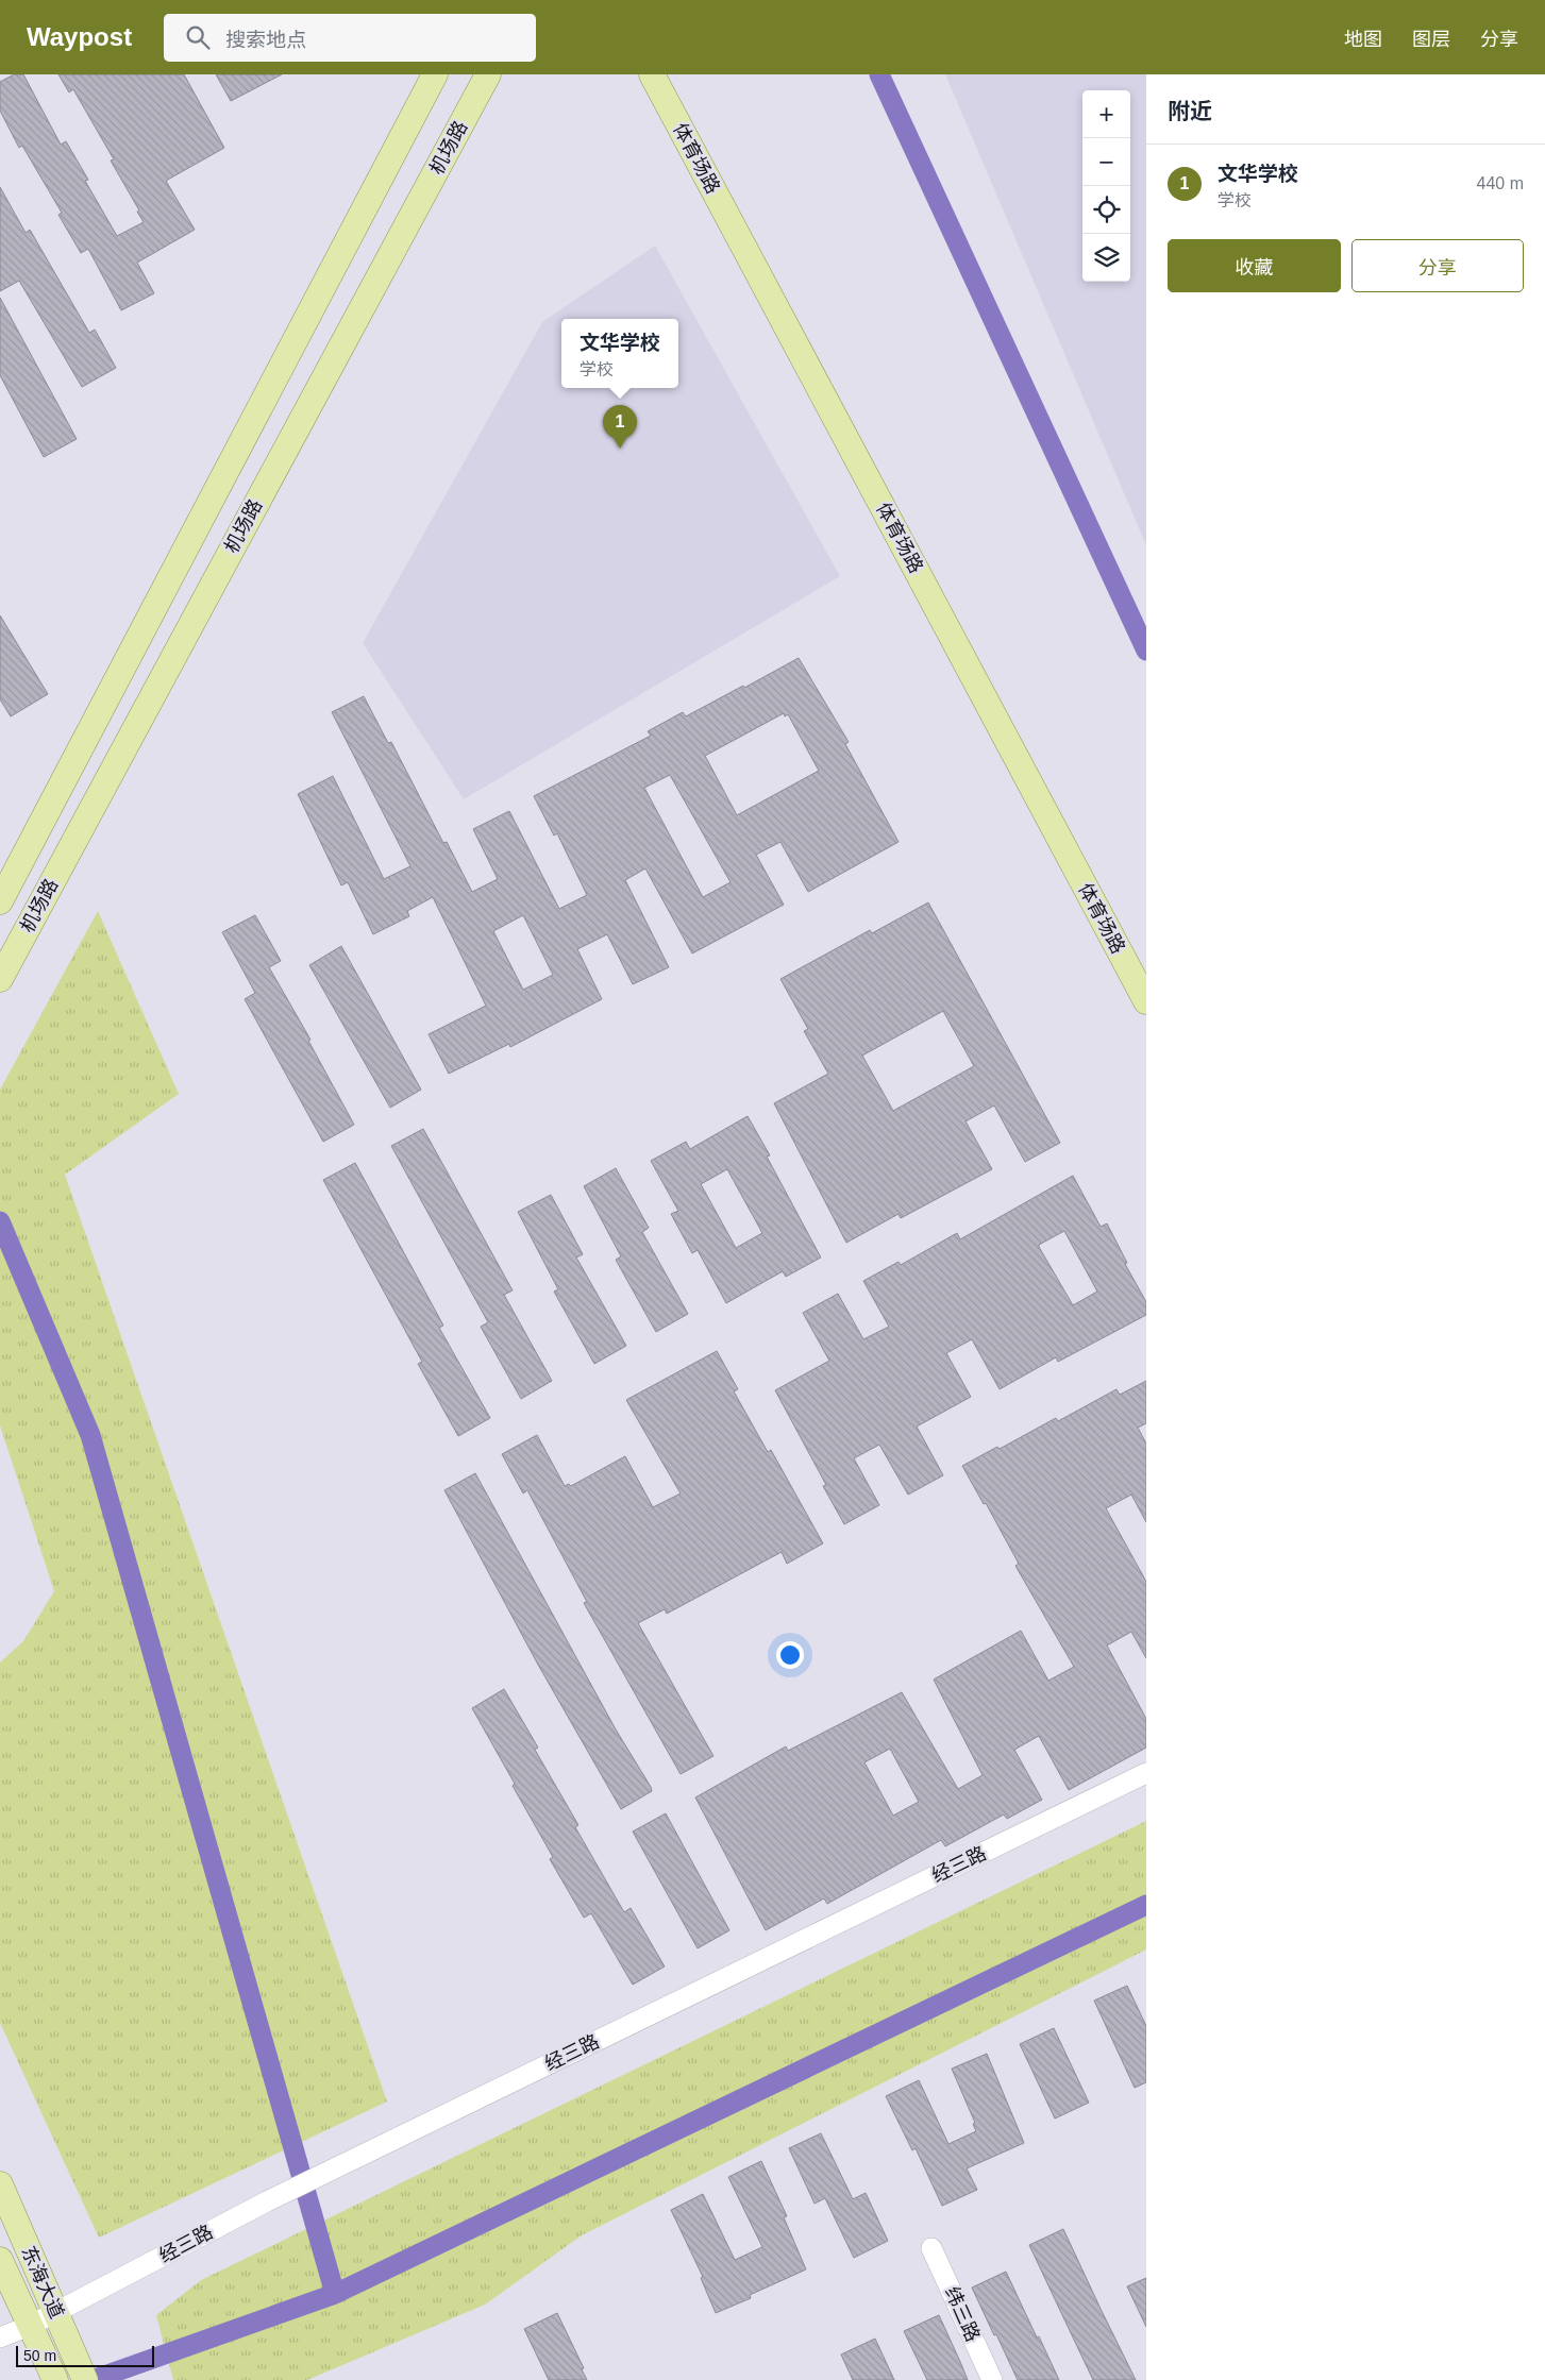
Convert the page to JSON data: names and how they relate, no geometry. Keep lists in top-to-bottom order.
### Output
{
  "streets": {
    "main road": ["机场路", "体育场路", "东海大道"],
    "street": ["经三路", "纬三路"]
  },
  "crossings": [
    ["经三路", "东海大道"]
  ],
  "scale_bar": "50 m",
  "page": {
    "header": "Waypost",
    "search": "搜索地点",
    "nav": ["地图", "图层", "分享"],
    "heading": "附近",
    "map_buttons": ["+", "−"],
    "list": [
      {
        "mark": "1",
        "name": "文华学校",
        "note": "学校",
        "value": "440 m"
      }
    ],
    "buttons": ["收藏", "分享"],
    "popup": ["文华学校", "学校"],
    "pins": "1",
    "scale": "50 m"
  }
}
